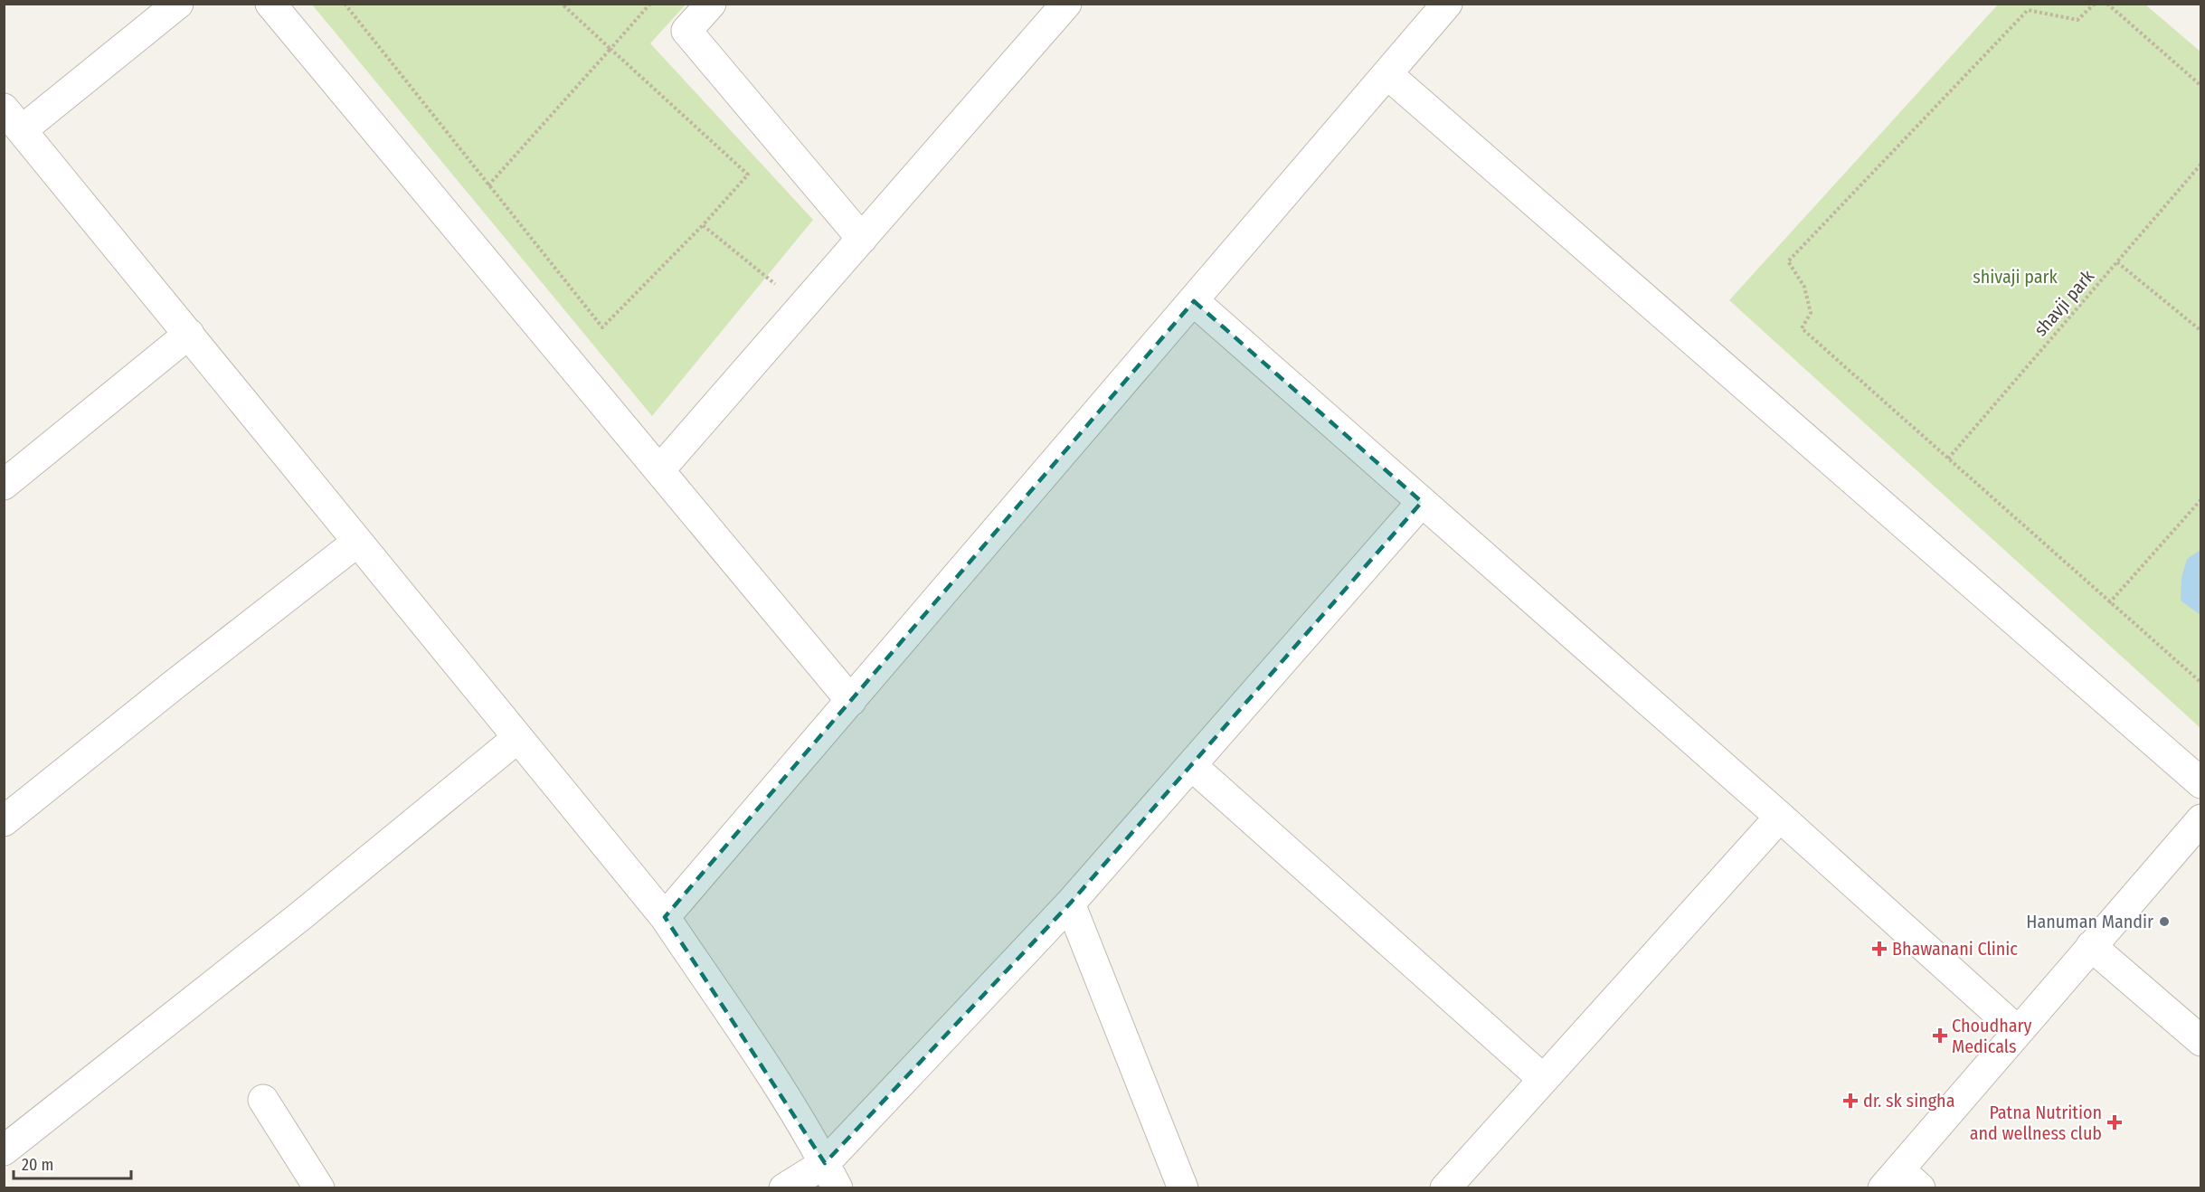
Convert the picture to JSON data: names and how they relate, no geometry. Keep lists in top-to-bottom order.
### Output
{
  "streets": {
    "path": ["shavji park"]
  },
  "parks": ["shivaji park"],
  "places": {
    "other": ["Hanuman Mandir"],
    "health": [
      "Bhawanani Clinic",
      "Choudhary Medicals",
      "dr. sk singha",
      "Patna Nutrition and wellness club"
    ]
  },
  "scale_bar": "20 m"
}
